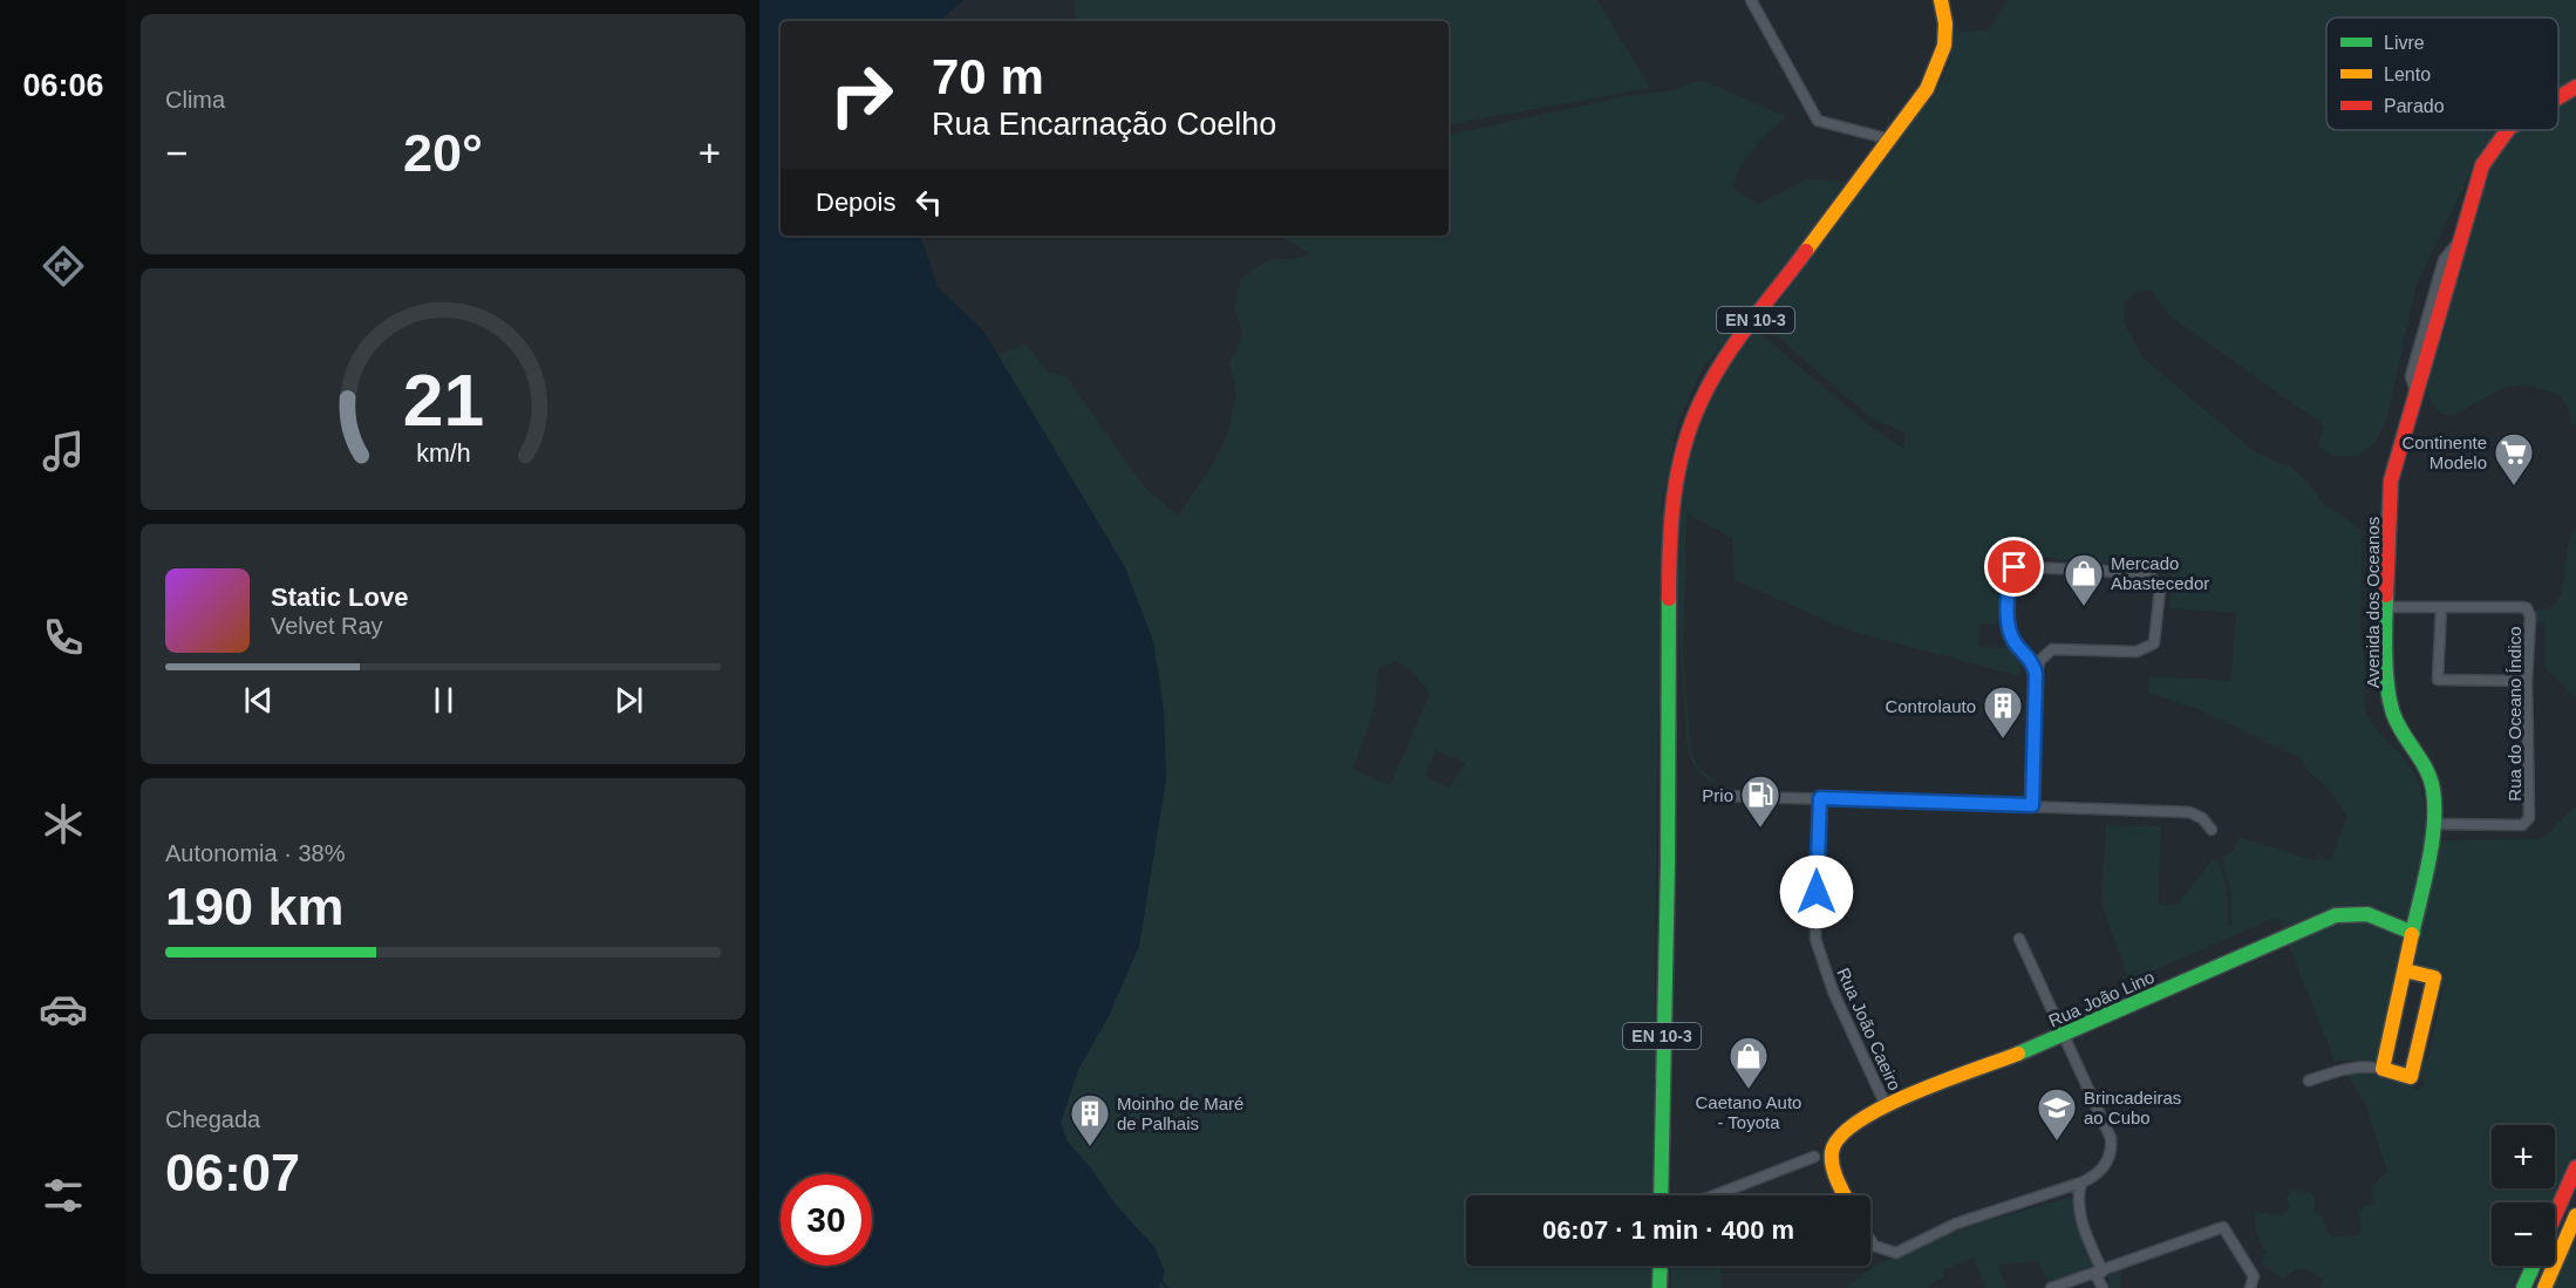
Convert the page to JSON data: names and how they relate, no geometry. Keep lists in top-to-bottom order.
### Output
{
  "streets": {
    "main road": ["EN 10-3", "Avenida dos Oceanos", "Rua João Lino"],
    "street": ["Rua do Oceano Índico", "Rua João Caeiro"]
  },
  "crossings": [
    ["Avenida dos Oceanos", "Rua do Oceano Índico"],
    ["Avenida dos Oceanos", "Rua João Lino"],
    ["Rua João Lino", "Rua João Caeiro"]
  ],
  "places": {
    "supermarket": ["Continente Modelo"],
    "shop": ["Mercado Abastecedor", "Caetano Auto - Toyota"],
    "building": ["Controlauto", "Moinho de Maré de Palhais"],
    "fuel station": ["Prio"],
    "school or university": ["Brincadeiras ao Cubo"]
  },
  "legend": ["Livre", "Lento", "Parado"],
  "page": {
    "tabs": "06:06",
    "tile": [
      "Clima",
      ["Autonomia · 38%", "190 km"],
      ["Chegada", "06:07"]
    ],
    "turn": ["70 m", "Rua Encarnação Coelho"],
    "heat": ["−", "20°", "+"],
    "then": "Depois",
    "song": ["Static Love", "Velvet Ray"],
    "map_buttons": ["+", "−"],
    "limit": "30",
    "trip": "06:07 · 1 min · 400 m",
    "gauge": ["21", "km/h"]
  }
}
